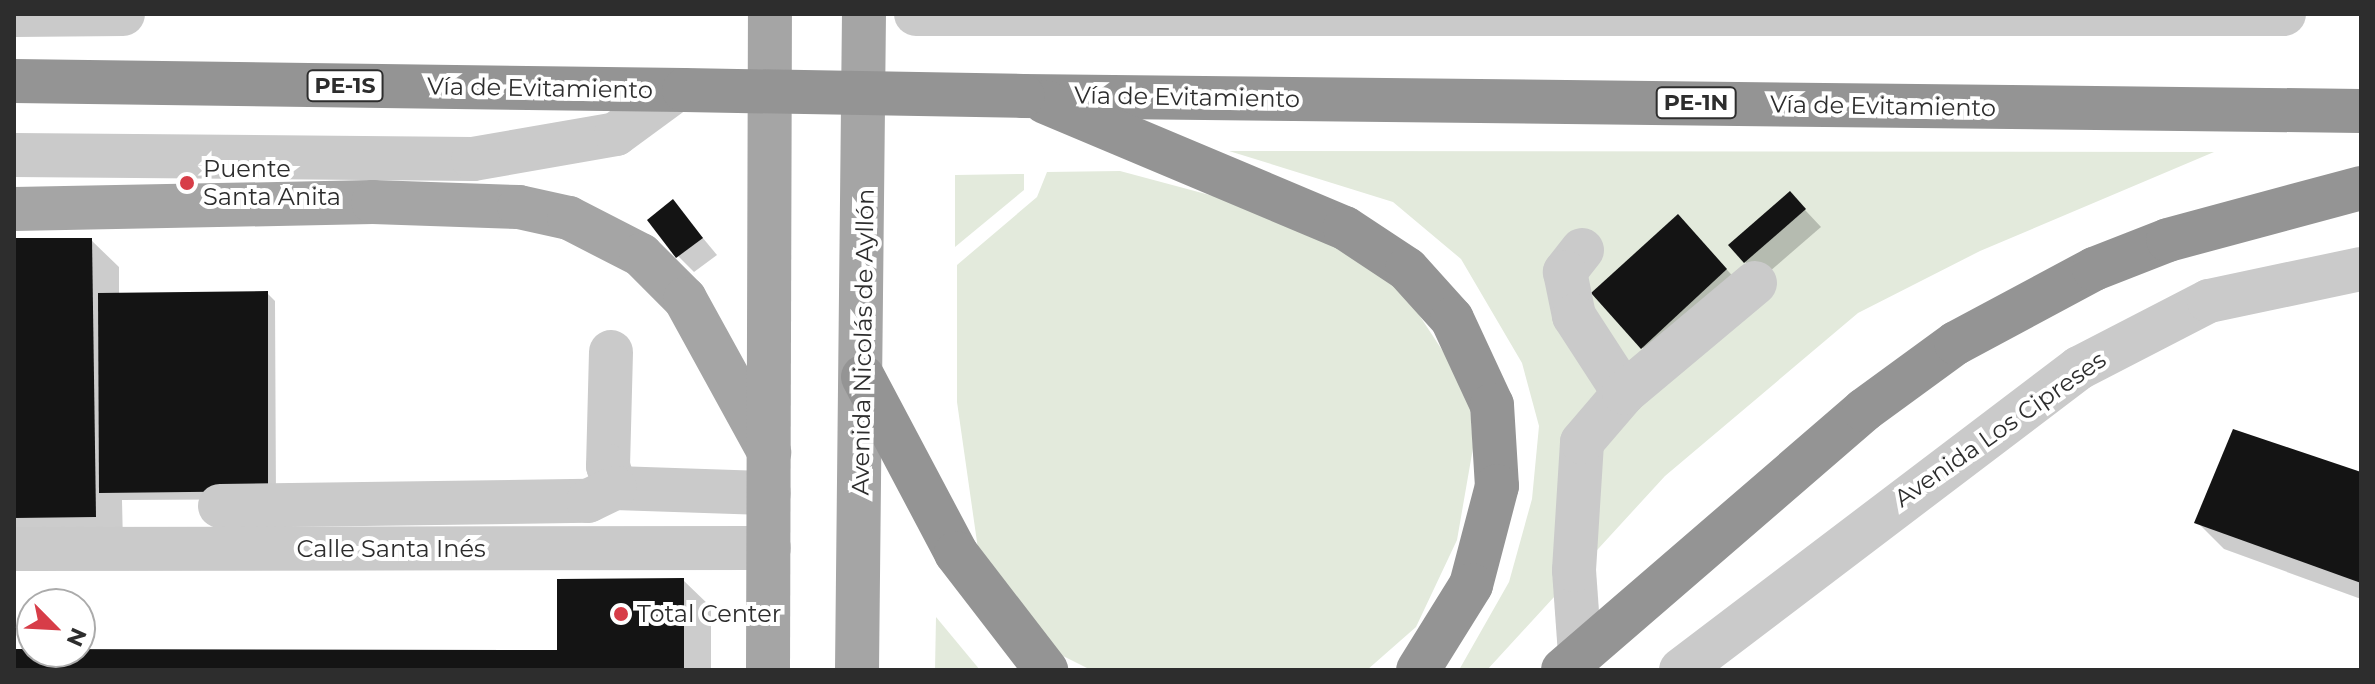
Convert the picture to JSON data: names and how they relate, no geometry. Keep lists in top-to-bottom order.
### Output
{
  "streets": {
    "highway": ["PE-1S", "Vía de Evitamiento", "PE-1N"],
    "main road": ["Avenida Nicolás de Ayllón"],
    "street": ["Avenida Los Cipreses", "Calle Santa Inés"]
  },
  "places": ["Puente Santa Anita", "Total Center"],
  "north": "bottom right"
}
